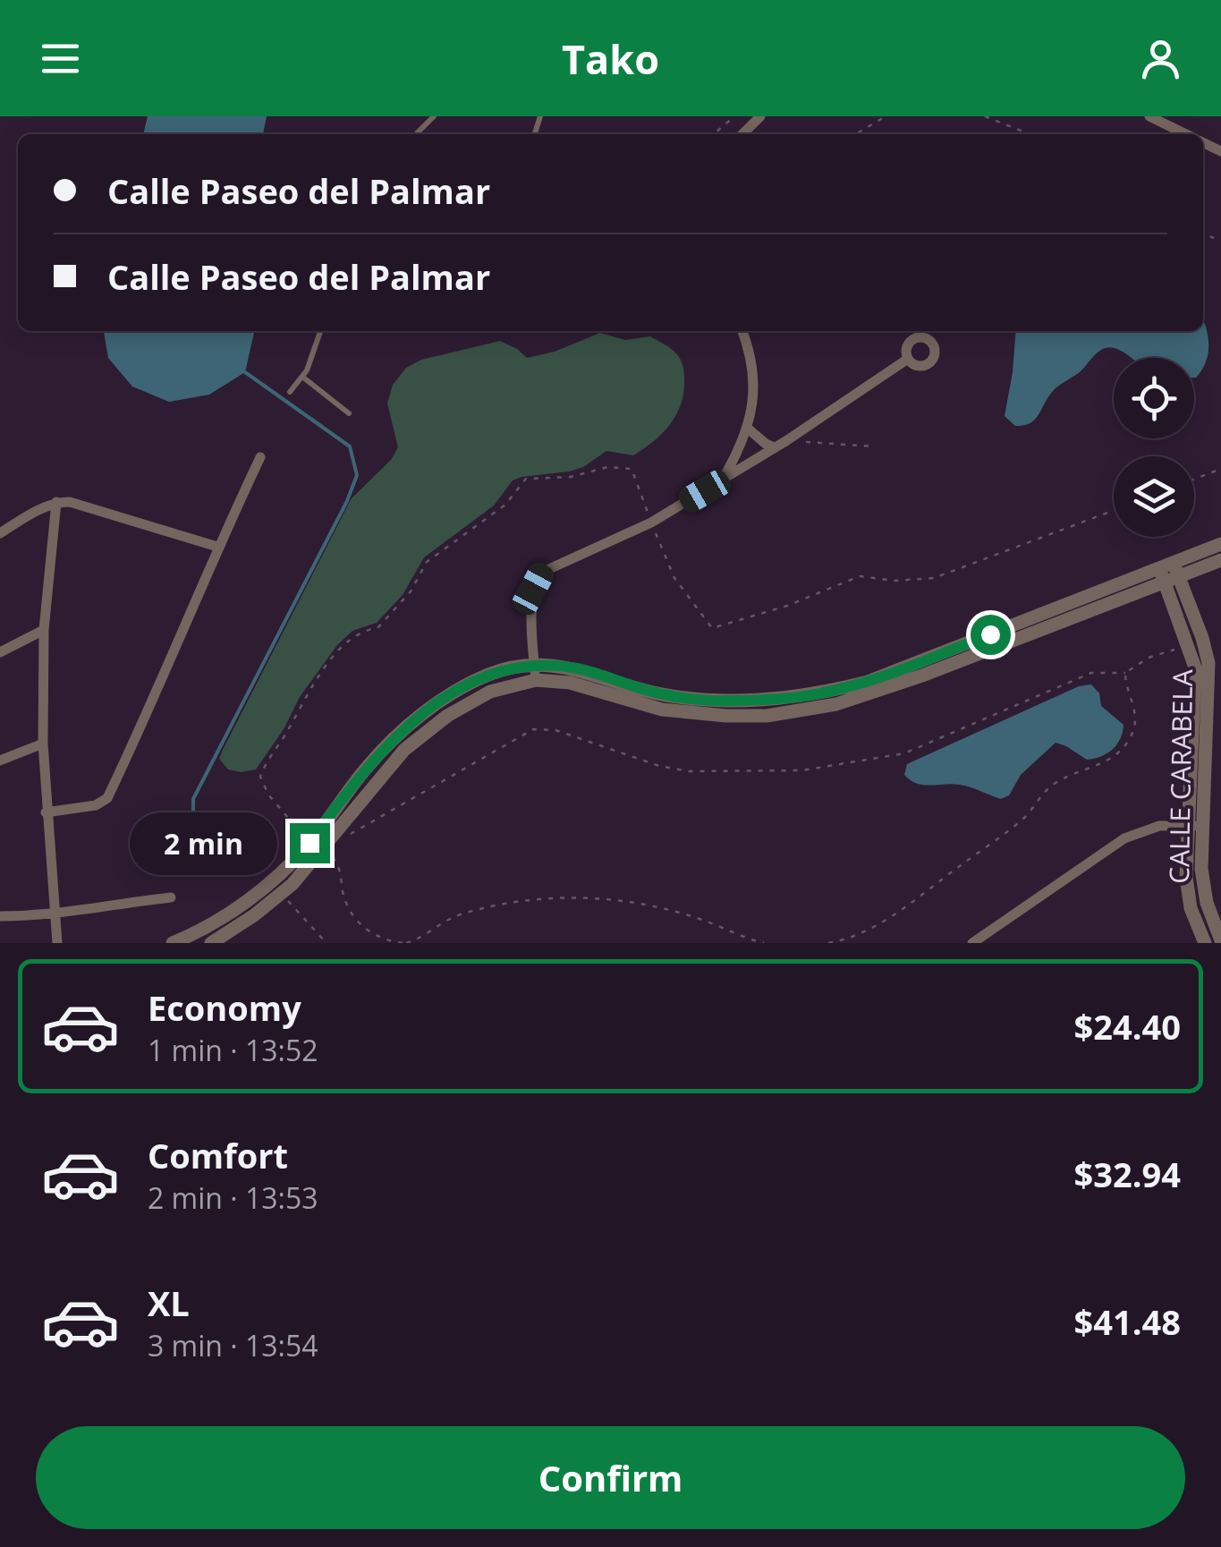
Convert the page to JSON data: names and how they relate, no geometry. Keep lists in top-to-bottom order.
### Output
{
  "streets": {
    "street": ["CALLE CARABELA"]
  },
  "page": {
    "header": "Tako",
    "banner": ["Calle Paseo del Palmar", "Calle Paseo del Palmar"],
    "bubble": "2 min",
    "list": [
      {
        "name": "Economy",
        "note": "1 min · 13:52",
        "value": "$24.40"
      },
      {
        "name": "Comfort",
        "note": "2 min · 13:53",
        "value": "$32.94"
      },
      {
        "name": "XL",
        "note": "3 min · 13:54",
        "value": "$41.48"
      }
    ],
    "buttons": "Confirm"
  }
}
